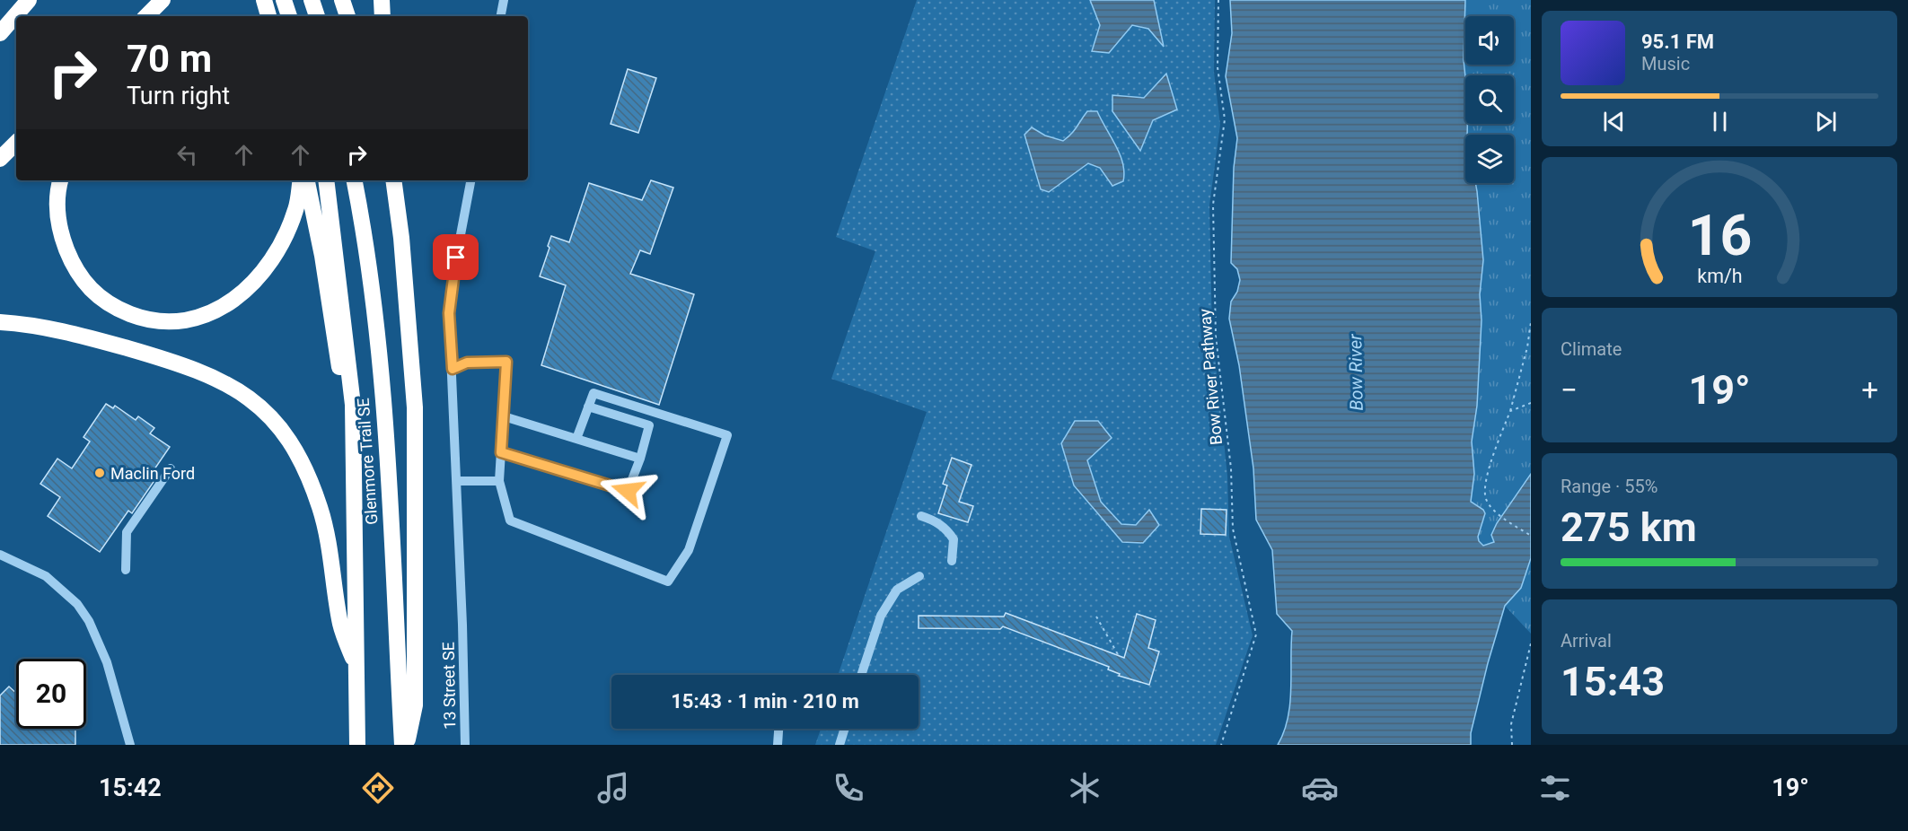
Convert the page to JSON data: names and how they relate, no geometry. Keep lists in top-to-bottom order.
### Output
{
  "streets": {
    "highway": ["Glenmore Trail SE"],
    "street": ["13 Street SE"],
    "path": ["Bow River Pathway"]
  },
  "water": ["Bow River"],
  "places": ["Maclin Ford"],
  "page": {
    "turn": ["70 m", "Turn right"],
    "song": ["95.1 FM", "Music"],
    "tile": [
      "Climate",
      ["Range · 55%", "275 km"],
      ["Arrival", "15:43"]
    ],
    "heat": ["−", "19°", "+"],
    "limit": "20",
    "trip": "15:43 · 1 min · 210 m",
    "tabs": ["15:42", "19°"],
    "gauge": ["16", "km/h"]
  }
}
